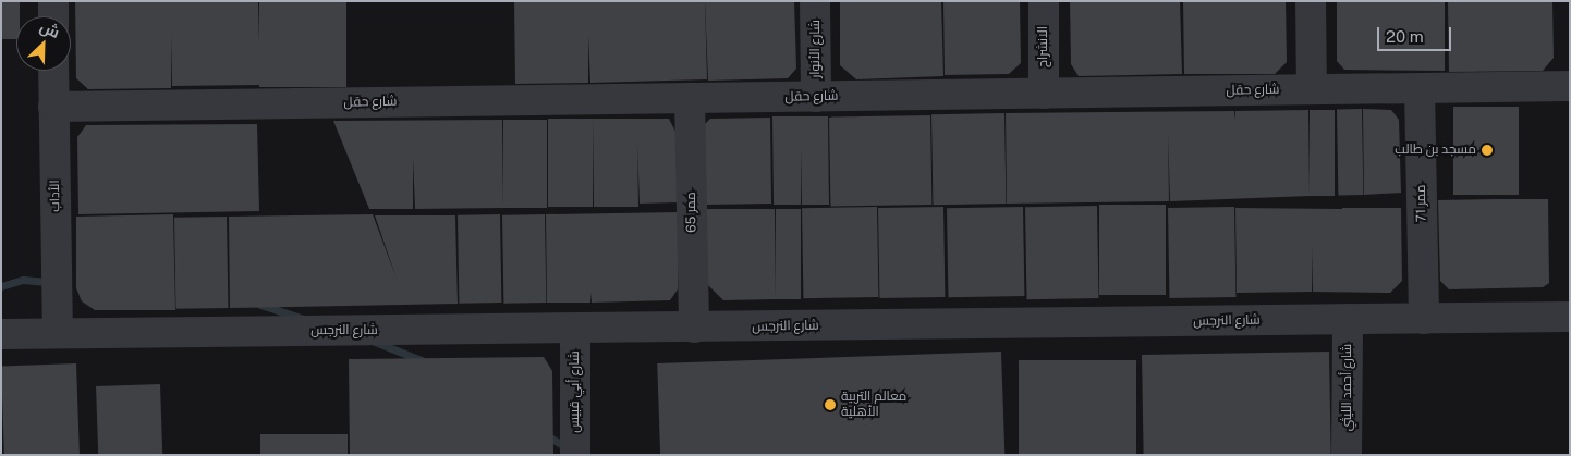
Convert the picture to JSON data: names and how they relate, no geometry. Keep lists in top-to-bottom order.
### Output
{
  "streets": {
    "street": [
      "الانشراح",
      "شارع الأنوار",
      "شارع حقل",
      "الأداب",
      "ممر 71",
      "ممر 65",
      "شارع النرجس",
      "شارع أحمد الليثي",
      "شارع أبي قبيس"
    ]
  },
  "crossings": [
    ["الانشراح", "شارع حقل"],
    ["شارع الأنوار", "شارع حقل"],
    ["شارع حقل", "الأداب"],
    ["شارع حقل", "ممر 71"],
    ["شارع حقل", "ممر 65"],
    ["الأداب", "شارع النرجس"],
    ["ممر 71", "شارع النرجس"],
    ["ممر 65", "شارع النرجس"],
    ["شارع النرجس", "شارع أحمد الليثي"],
    ["شارع النرجس", "شارع أبي قبيس"]
  ],
  "places": ["مسجد بن طالب", "معالم التربية الأهلية"],
  "scale_bar": "20 m",
  "north": "top right"
}
